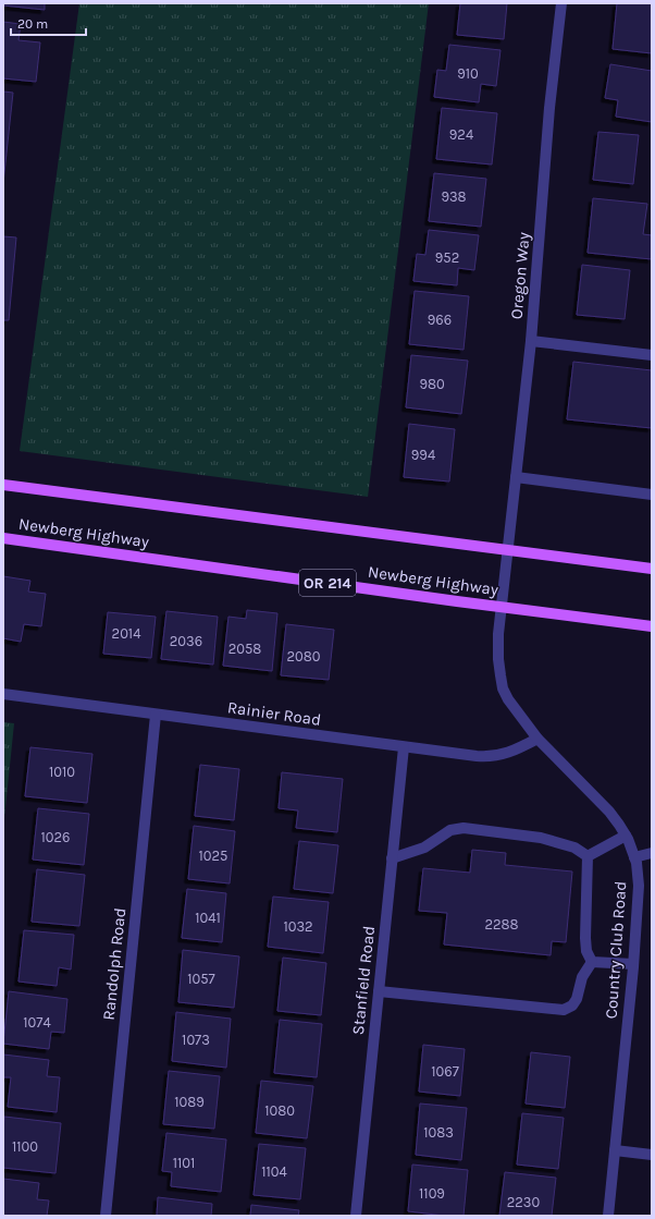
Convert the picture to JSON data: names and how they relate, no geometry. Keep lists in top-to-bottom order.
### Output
{
  "streets": {
    "main road": ["Newberg Highway", "OR 214"],
    "street": [
      "Oregon Way",
      "Rainier Road",
      "Country Club Road",
      "Randolph Road",
      "Stanfield Road"
    ]
  },
  "crossings": [
    ["Oregon Way", "Country Club Road"],
    ["Newberg Highway", "Country Club Road"],
    ["Rainier Road", "Country Club Road"],
    ["Rainier Road", "Randolph Road"],
    ["Rainier Road", "Stanfield Road"]
  ],
  "house_numbers": [
    "910",
    "924",
    "938",
    "952",
    "966",
    "980",
    "994",
    "2014",
    "2036",
    "2058",
    "2080",
    "1010",
    "1026",
    "1025",
    "1041",
    "2288",
    "1032",
    "1057",
    "1074",
    "1073",
    "1067",
    "1089",
    "1080",
    "1083",
    "1100",
    "1101",
    "1104",
    "1109",
    "2230"
  ],
  "scale_bar": "20 m"
}
